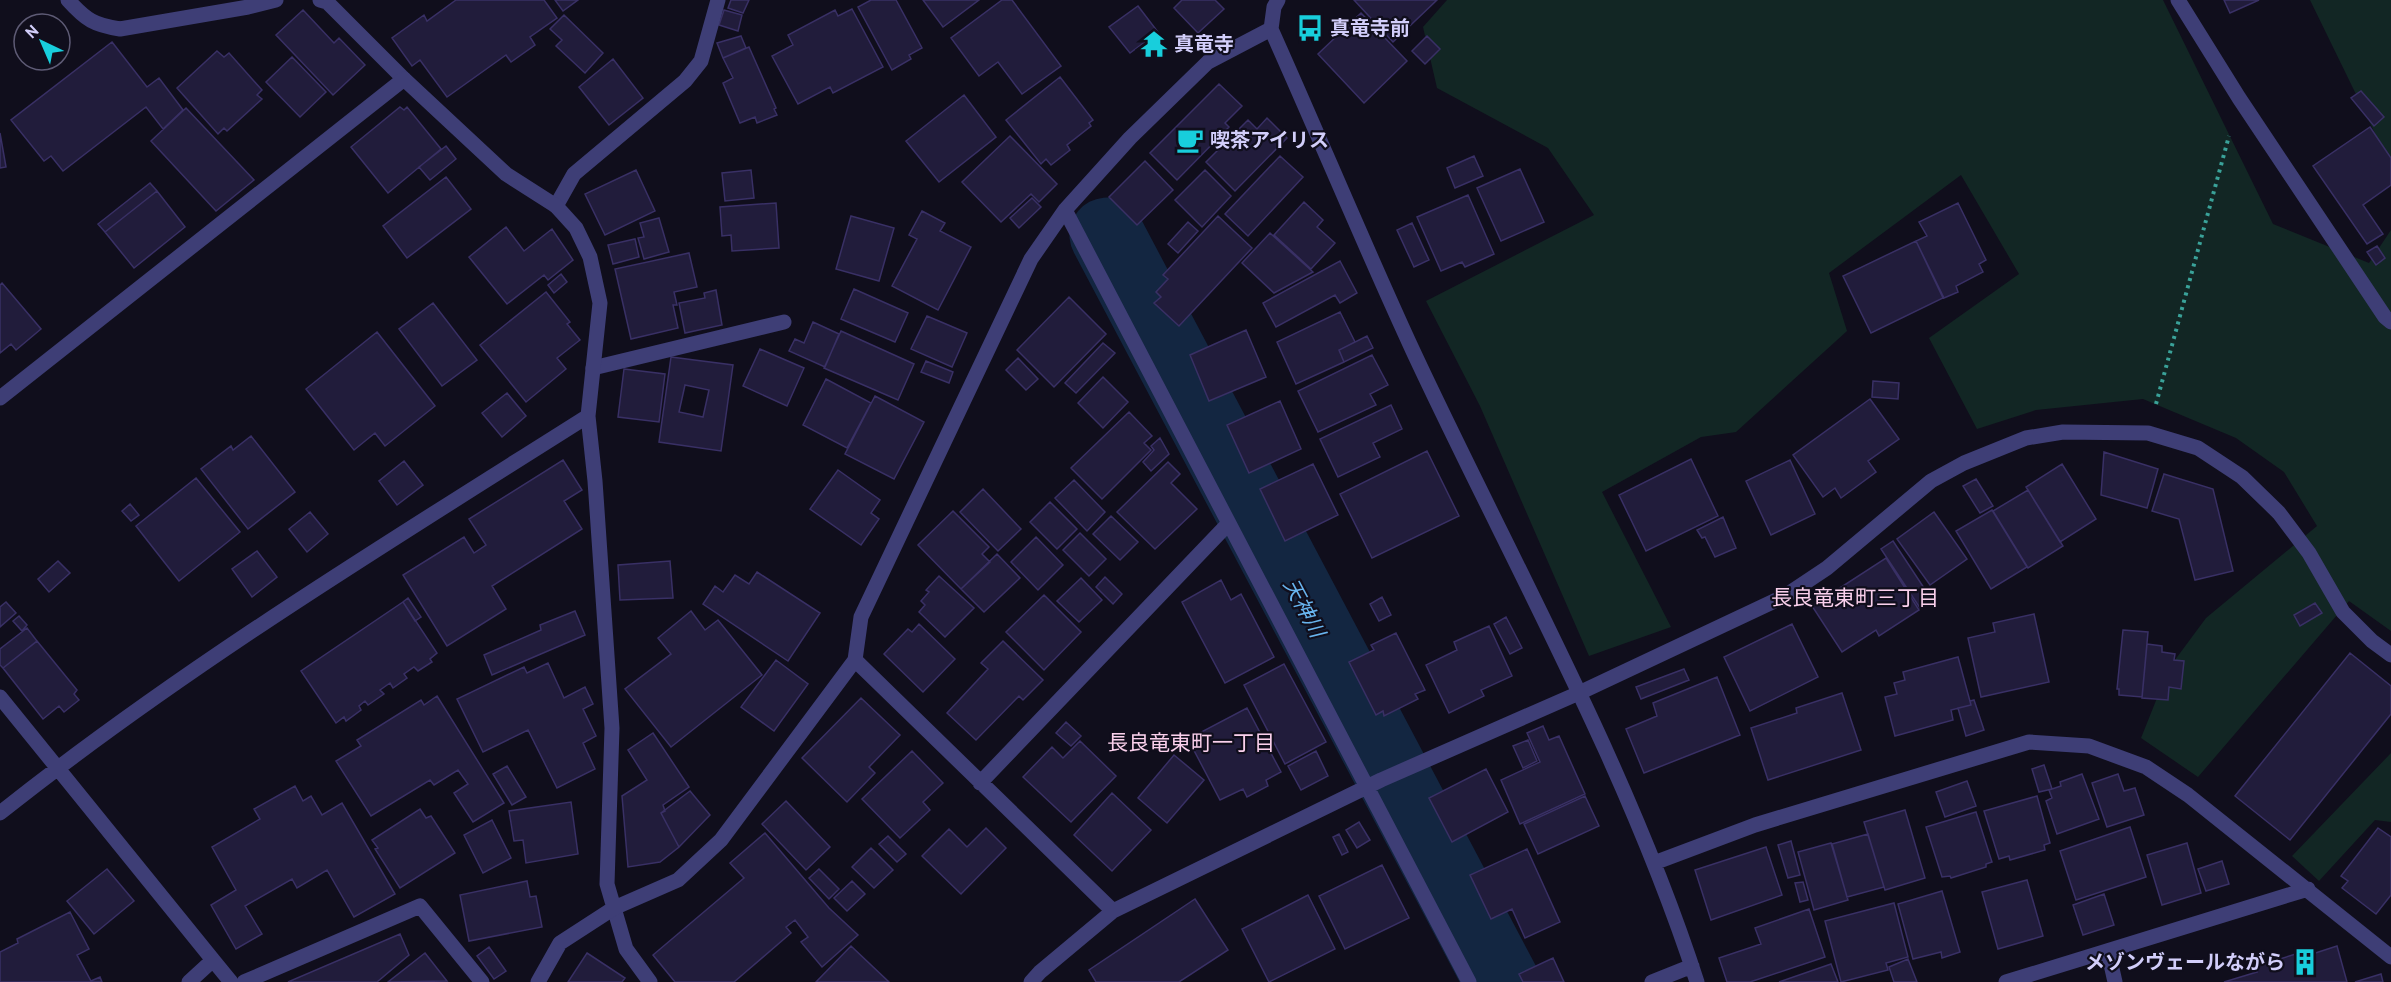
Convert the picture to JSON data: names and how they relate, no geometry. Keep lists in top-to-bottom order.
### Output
{
  "districts": ["長良竜東町三丁目", "長良竜東町一丁目"],
  "water": ["天神川"],
  "places": {
    "bus stop": ["真竜寺前"],
    "temple": ["真竜寺"],
    "cafe": ["喫茶アイリス"],
    "building": ["メゾンヴェールながら"]
  },
  "north": "top left"
}
